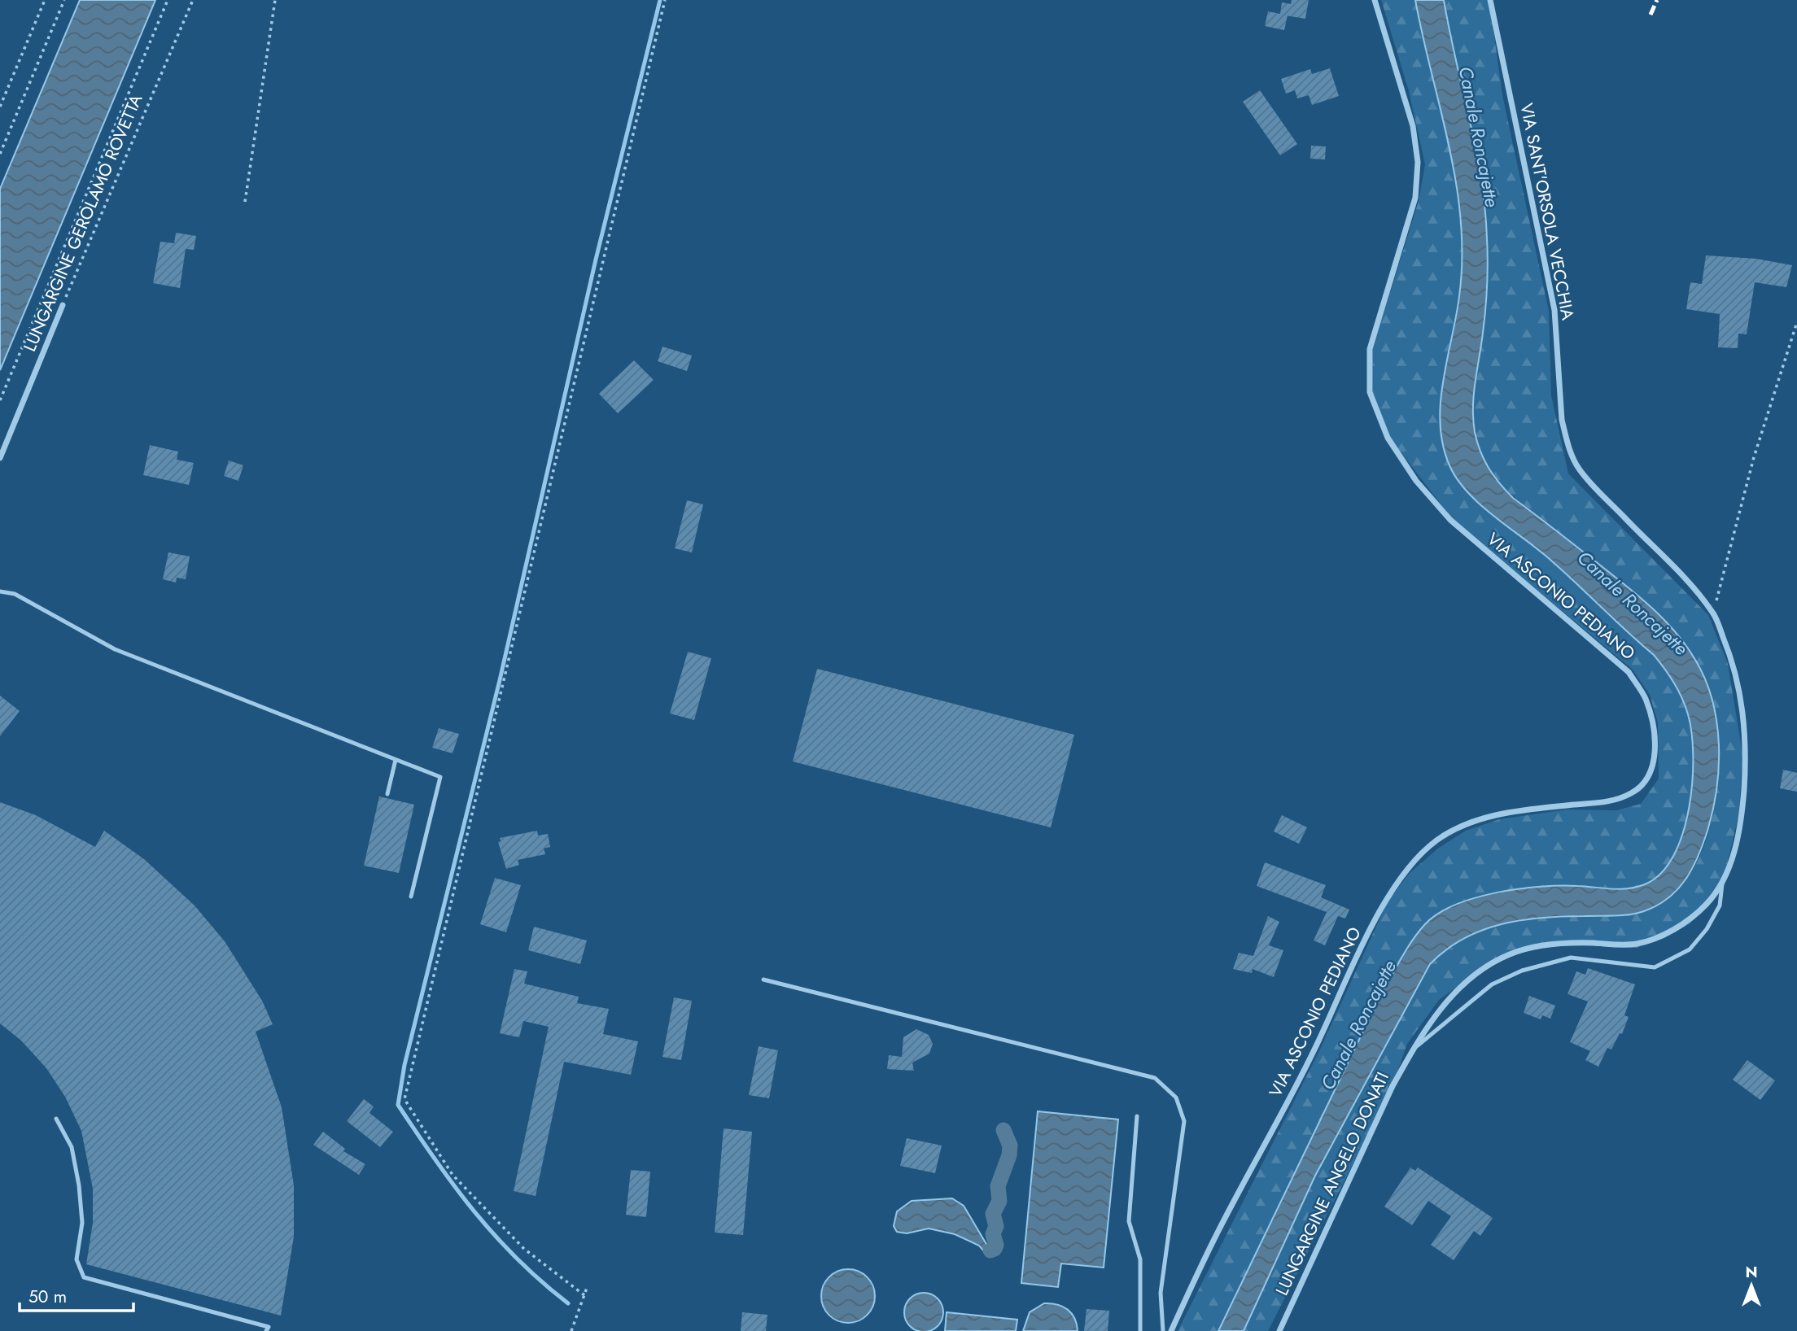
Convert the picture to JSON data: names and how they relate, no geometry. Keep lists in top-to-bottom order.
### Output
{
  "streets": {
    "street": [
      "VIA SANT'ORSOLA VECCHIA",
      "LUNGARGINE GEROLAMO ROVETTA",
      "VIA ASCONIO PEDIANO",
      "LUNGARGINE ANGELO DONATI"
    ]
  },
  "crossings": [
    ["VIA SANT'ORSOLA VECCHIA", "LUNGARGINE ANGELO DONATI"]
  ],
  "water": ["Canale Roncajette"],
  "scale_bar": "50 m",
  "north": "top"
}
